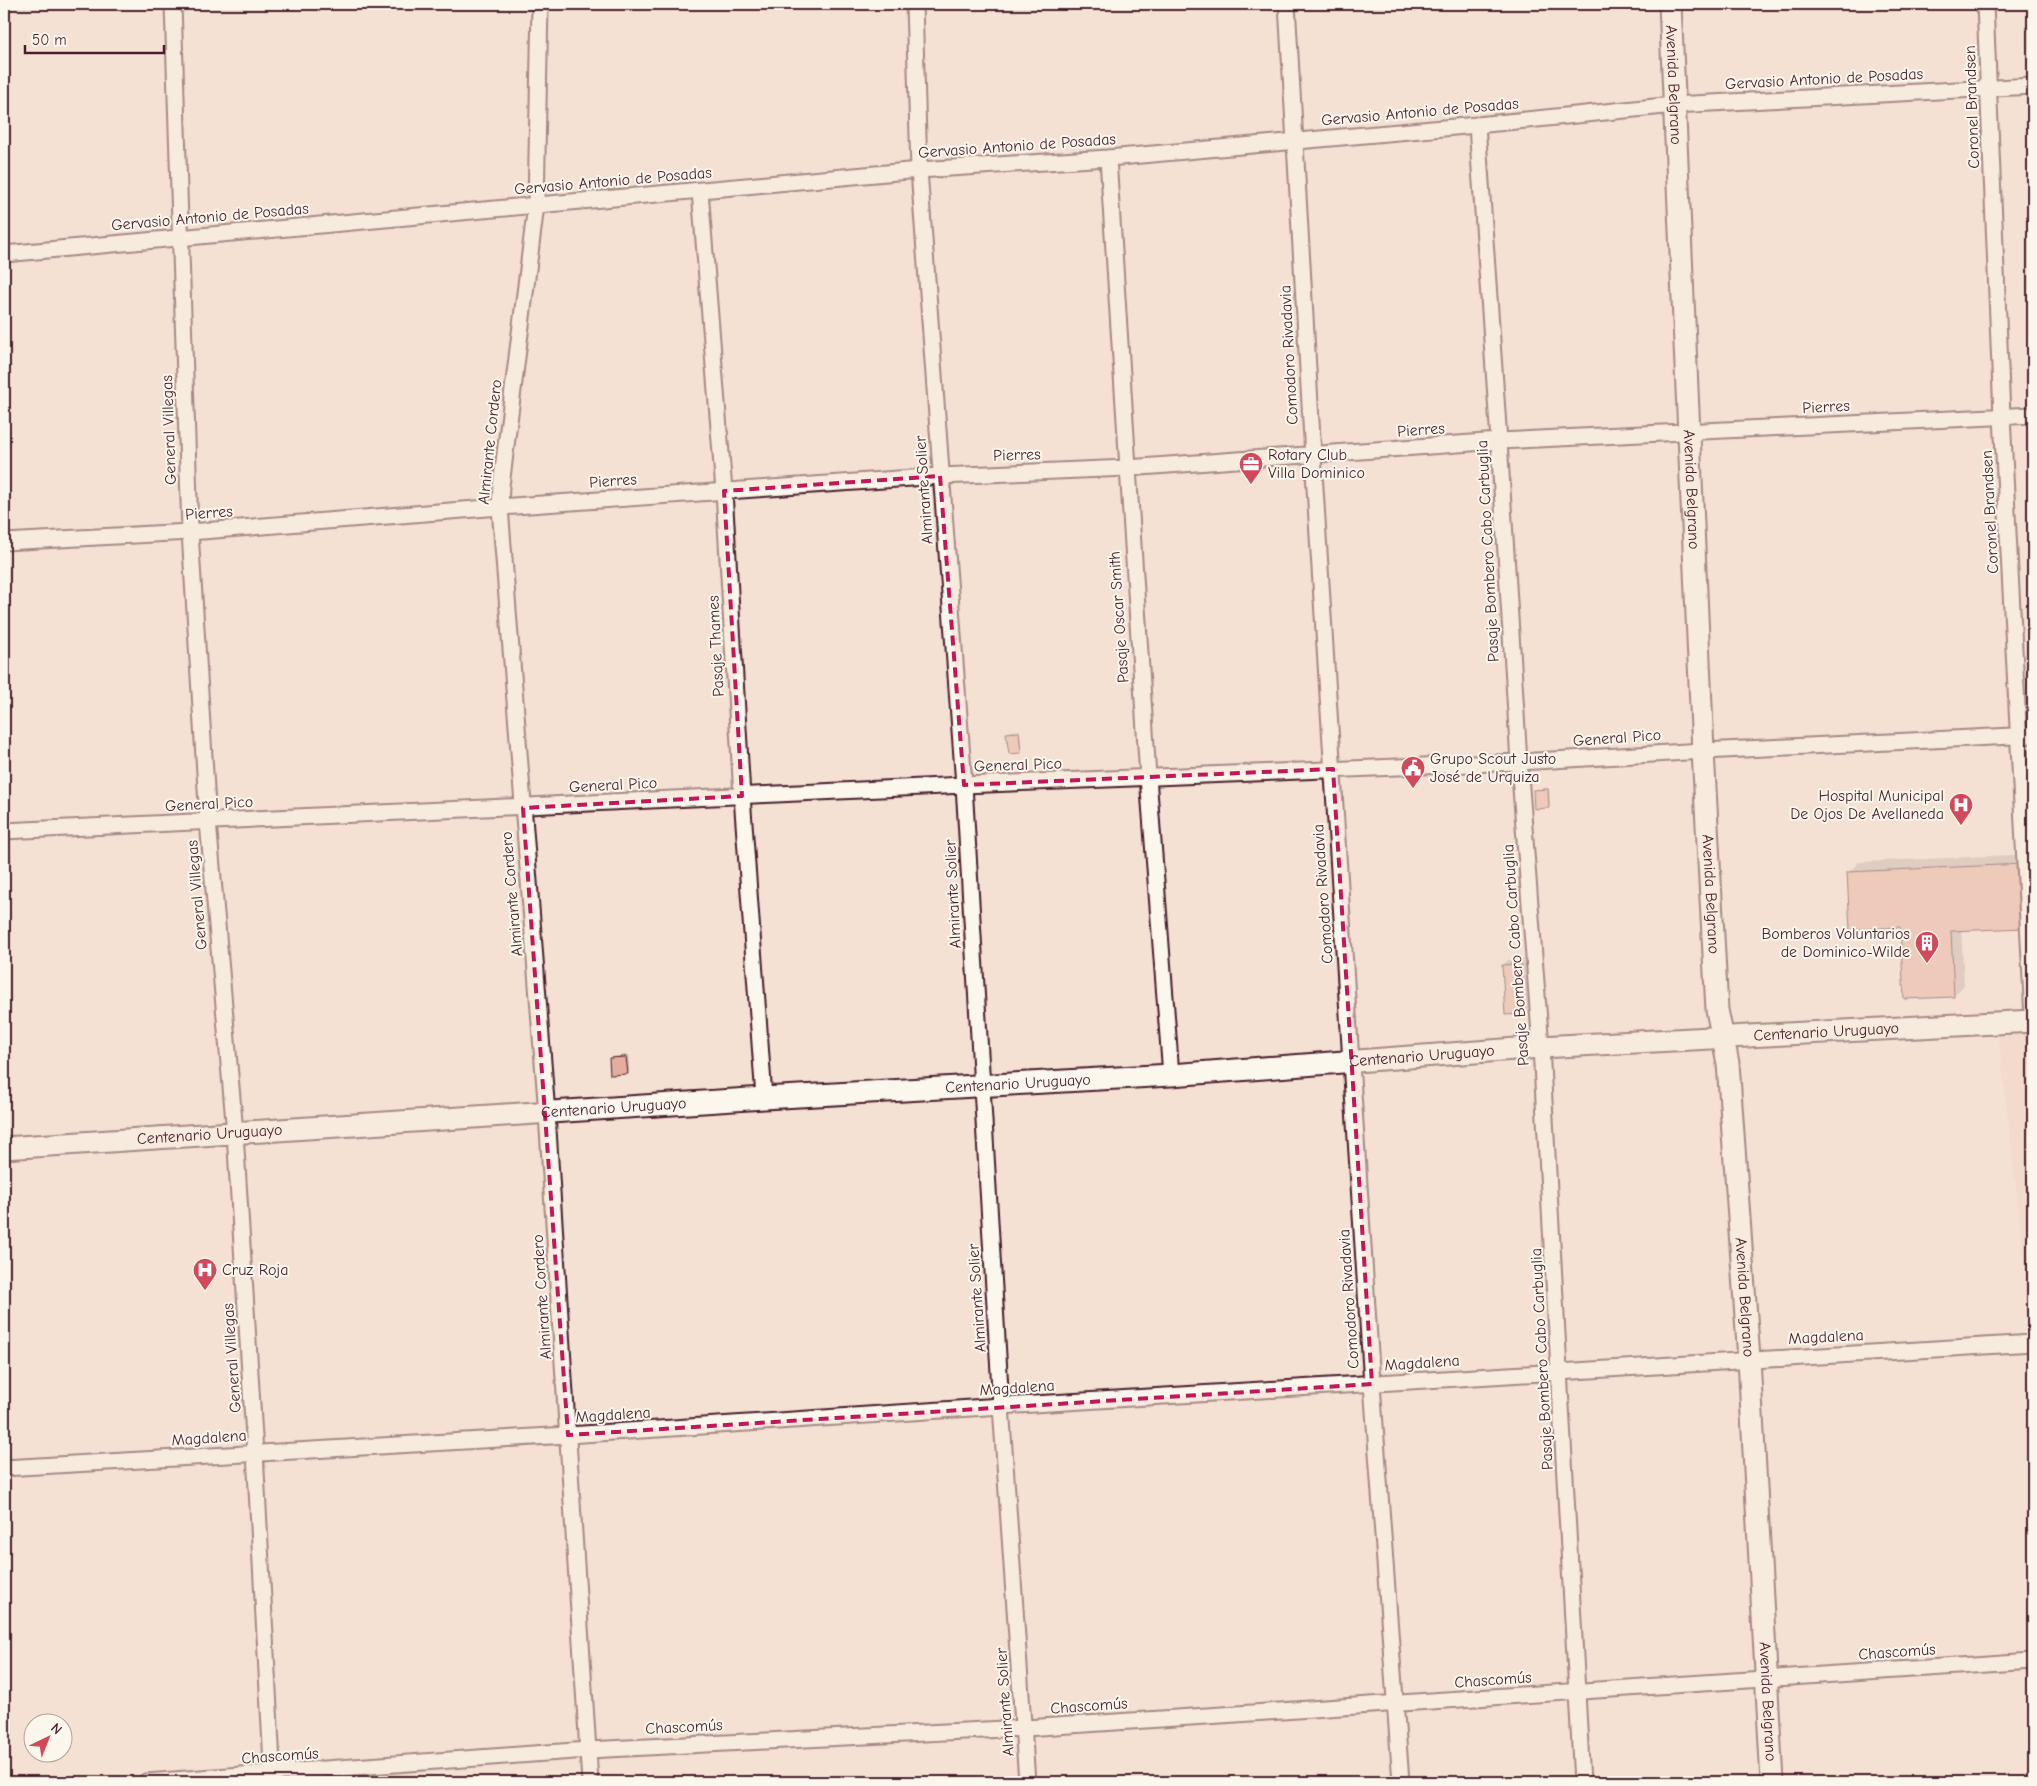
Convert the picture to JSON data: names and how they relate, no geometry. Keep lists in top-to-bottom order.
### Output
{
  "streets": {
    "main road": ["Avenida Belgrano", "Centenario Uruguayo"],
    "street": [
      "Gervasio Antonio de Posadas",
      "Coronel Brandsen",
      "Comodoro Rivadavia",
      "Pierres",
      "General Villegas",
      "Almirante Cordero",
      "Almirante Solier",
      "Pasaje Bombero Cabo Carbuglia",
      "Pasaje Oscar Smith",
      "Pasaje Thames",
      "General Pico",
      "Magdalena",
      "Chascomús"
    ]
  },
  "crossings": [
    ["Gervasio Antonio de Posadas", "Avenida Belgrano"],
    ["Gervasio Antonio de Posadas", "Coronel Brandsen"],
    ["Gervasio Antonio de Posadas", "Comodoro Rivadavia"],
    ["Gervasio Antonio de Posadas", "General Villegas"],
    ["Gervasio Antonio de Posadas", "Almirante Cordero"],
    ["Gervasio Antonio de Posadas", "Almirante Solier"],
    ["Gervasio Antonio de Posadas", "Pasaje Bombero Cabo Carbuglia"],
    ["Gervasio Antonio de Posadas", "Pasaje Oscar Smith"],
    ["Gervasio Antonio de Posadas", "Pasaje Thames"],
    ["Avenida Belgrano", "Pierres"],
    ["Avenida Belgrano", "General Pico"],
    ["Avenida Belgrano", "Centenario Uruguayo"],
    ["Avenida Belgrano", "Magdalena"],
    ["Avenida Belgrano", "Chascomús"],
    ["Coronel Brandsen", "Pierres"],
    ["Coronel Brandsen", "General Pico"],
    ["Coronel Brandsen", "Centenario Uruguayo"],
    ["Comodoro Rivadavia", "Pierres"],
    ["Comodoro Rivadavia", "General Pico"],
    ["Comodoro Rivadavia", "Centenario Uruguayo"],
    ["Comodoro Rivadavia", "Magdalena"],
    ["Comodoro Rivadavia", "Chascomús"],
    ["Pierres", "General Villegas"],
    ["Pierres", "Almirante Cordero"],
    ["Pierres", "Almirante Solier"],
    ["Pierres", "Pasaje Bombero Cabo Carbuglia"],
    ["Pierres", "Pasaje Oscar Smith"],
    ["Pierres", "Pasaje Thames"],
    ["General Villegas", "General Pico"],
    ["General Villegas", "Centenario Uruguayo"],
    ["General Villegas", "Magdalena"],
    ["General Villegas", "Chascomús"],
    ["Almirante Cordero", "General Pico"],
    ["Almirante Cordero", "Centenario Uruguayo"],
    ["Almirante Cordero", "Magdalena"],
    ["Almirante Cordero", "Chascomús"],
    ["Almirante Solier", "General Pico"],
    ["Almirante Solier", "Centenario Uruguayo"],
    ["Almirante Solier", "Magdalena"],
    ["Almirante Solier", "Chascomús"],
    ["Pasaje Bombero Cabo Carbuglia", "General Pico"],
    ["Pasaje Bombero Cabo Carbuglia", "Centenario Uruguayo"],
    ["Pasaje Bombero Cabo Carbuglia", "Magdalena"],
    ["Pasaje Bombero Cabo Carbuglia", "Chascomús"],
    ["Pasaje Oscar Smith", "General Pico"],
    ["Pasaje Oscar Smith", "Centenario Uruguayo"],
    ["Pasaje Thames", "General Pico"],
    ["Pasaje Thames", "Centenario Uruguayo"]
  ],
  "places": {
    "office": ["Rotary Club Villa Dominico"],
    "public building": ["Grupo Scout Justo José de Urquiza"],
    "hospital": ["Hospital Municipal De Ojos De Avellaneda", "Cruz Roja"],
    "building": ["Bomberos Voluntarios de Dominico-Wilde"]
  },
  "scale_bar": "50 m",
  "north": "top right"
}
